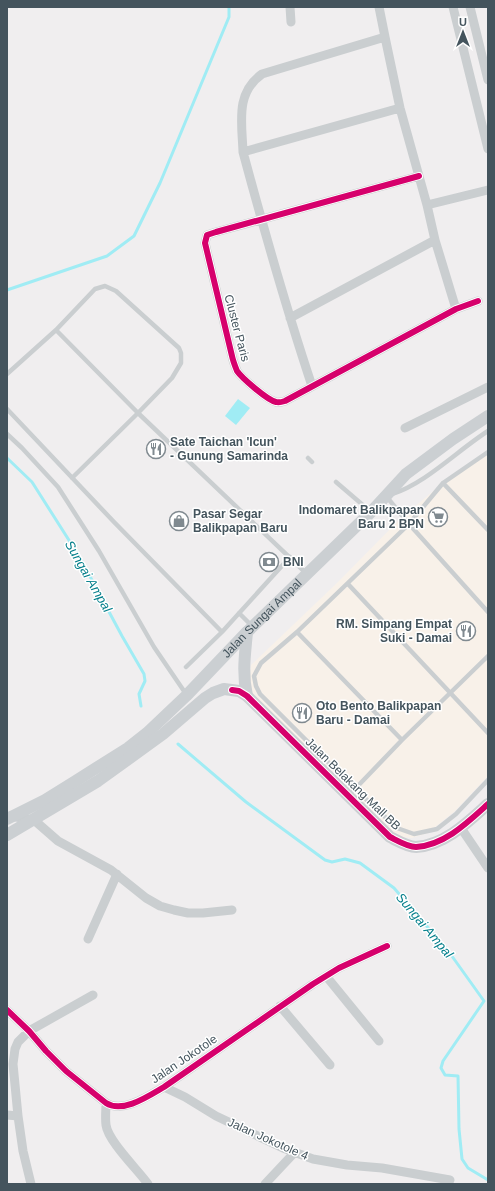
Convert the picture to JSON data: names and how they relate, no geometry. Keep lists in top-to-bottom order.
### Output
{
  "streets": {
    "main road": ["Jalan Sungai Ampal", "Jalan Belakang Mall BB"],
    "street": ["Cluster Paris", "Jalan Jokotole", "Jalan Jokotole 4"]
  },
  "crossings": [
    ["Jalan Sungai Ampal", "Jalan Belakang Mall BB"],
    ["Jalan Jokotole", "Jalan Jokotole 4"]
  ],
  "water": ["Sungai Ampal"],
  "places": {
    "restaurant": ["Sate Taichan 'Icun' - Gunung Samarinda", "RM. Simpang Empat Suki - Damai", "Oto Bento Balikpapan Baru - Damai"],
    "supermarket": ["Indomaret Balikpapan Baru 2 BPN"],
    "shop": ["Pasar Segar Balikpapan Baru"],
    "bank": ["BNI"]
  },
  "north": "top"
}
